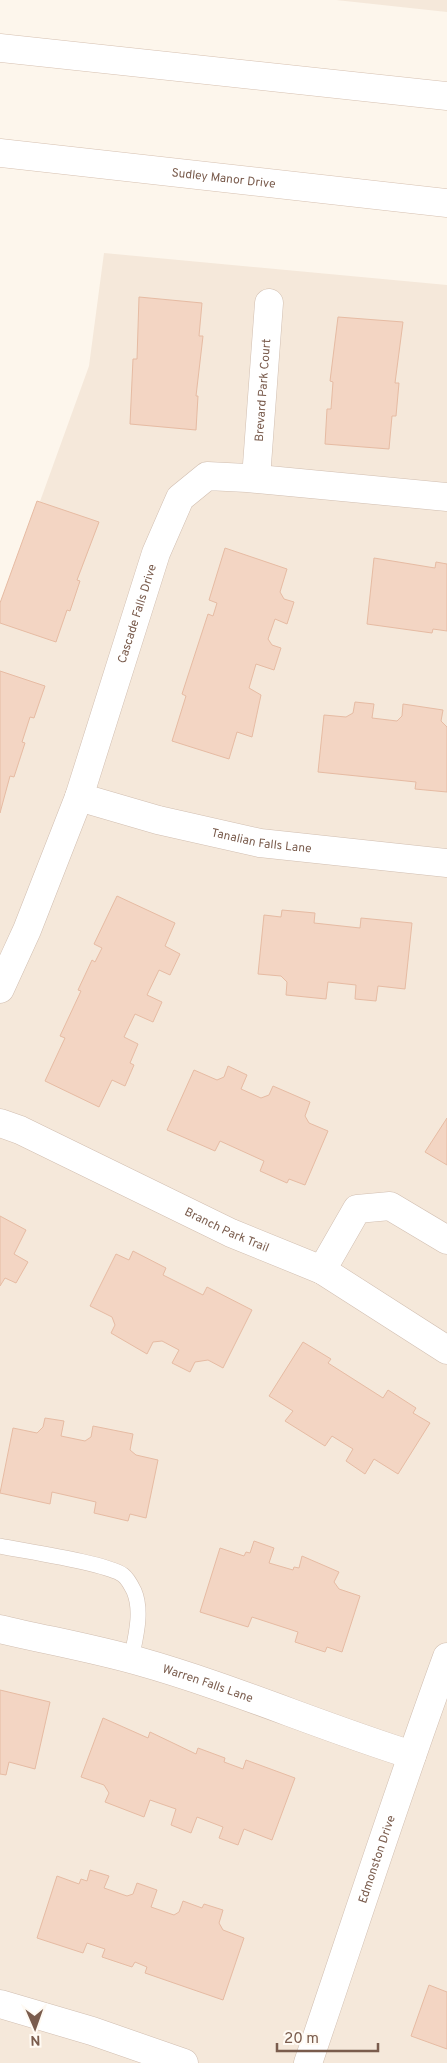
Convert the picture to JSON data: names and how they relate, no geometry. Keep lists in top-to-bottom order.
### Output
{
  "streets": {
    "street": [
      "Sudley Manor Drive",
      "Brevard Park Court",
      "Cascade Falls Drive",
      "Tanalian Falls Lane",
      "Branch Park Trail",
      "Warren Falls Lane",
      "Edmonston Drive"
    ]
  },
  "crossings": [
    ["Brevard Park Court", "Cascade Falls Drive"],
    ["Cascade Falls Drive", "Tanalian Falls Lane"],
    ["Warren Falls Lane", "Edmonston Drive"]
  ],
  "scale_bar": "20 m",
  "north": "bottom"
}
